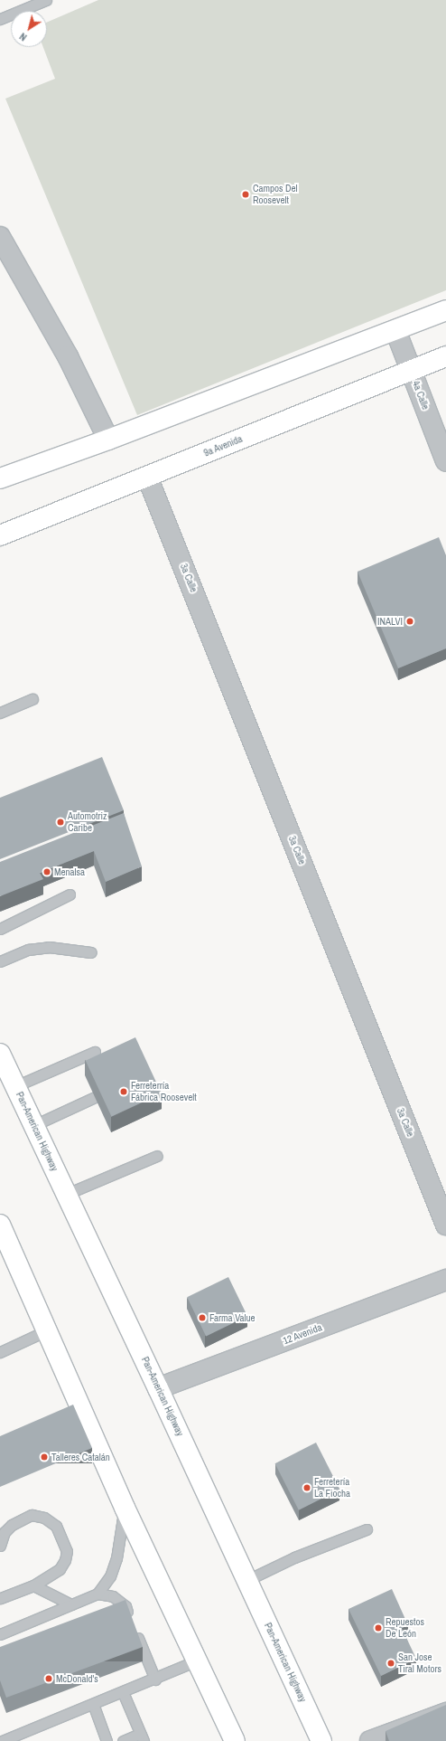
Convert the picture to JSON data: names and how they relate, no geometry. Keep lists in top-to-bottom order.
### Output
{
  "streets": {
    "main road": ["9a Avenida", "Pan-American Highway"],
    "street": ["4a Calle", "3a Calle", "12 Avenida"]
  },
  "crossings": [
    ["4a Calle", "9a Avenida"],
    ["9a Avenida", "3a Calle"],
    ["Pan-American Highway", "12 Avenida"]
  ],
  "places": [
    "Campos Del Roosevelt",
    "INALVI",
    "Automotriz Caribe",
    "Menalsa",
    "Ferreterría Fábrica Roosevelt",
    "Farma Value",
    "Talleres Catalán",
    "Ferretería La Fiocha",
    "Repuestos De León",
    "San Jose Tiral Motors",
    "McDonald's"
  ],
  "north": "bottom left"
}
